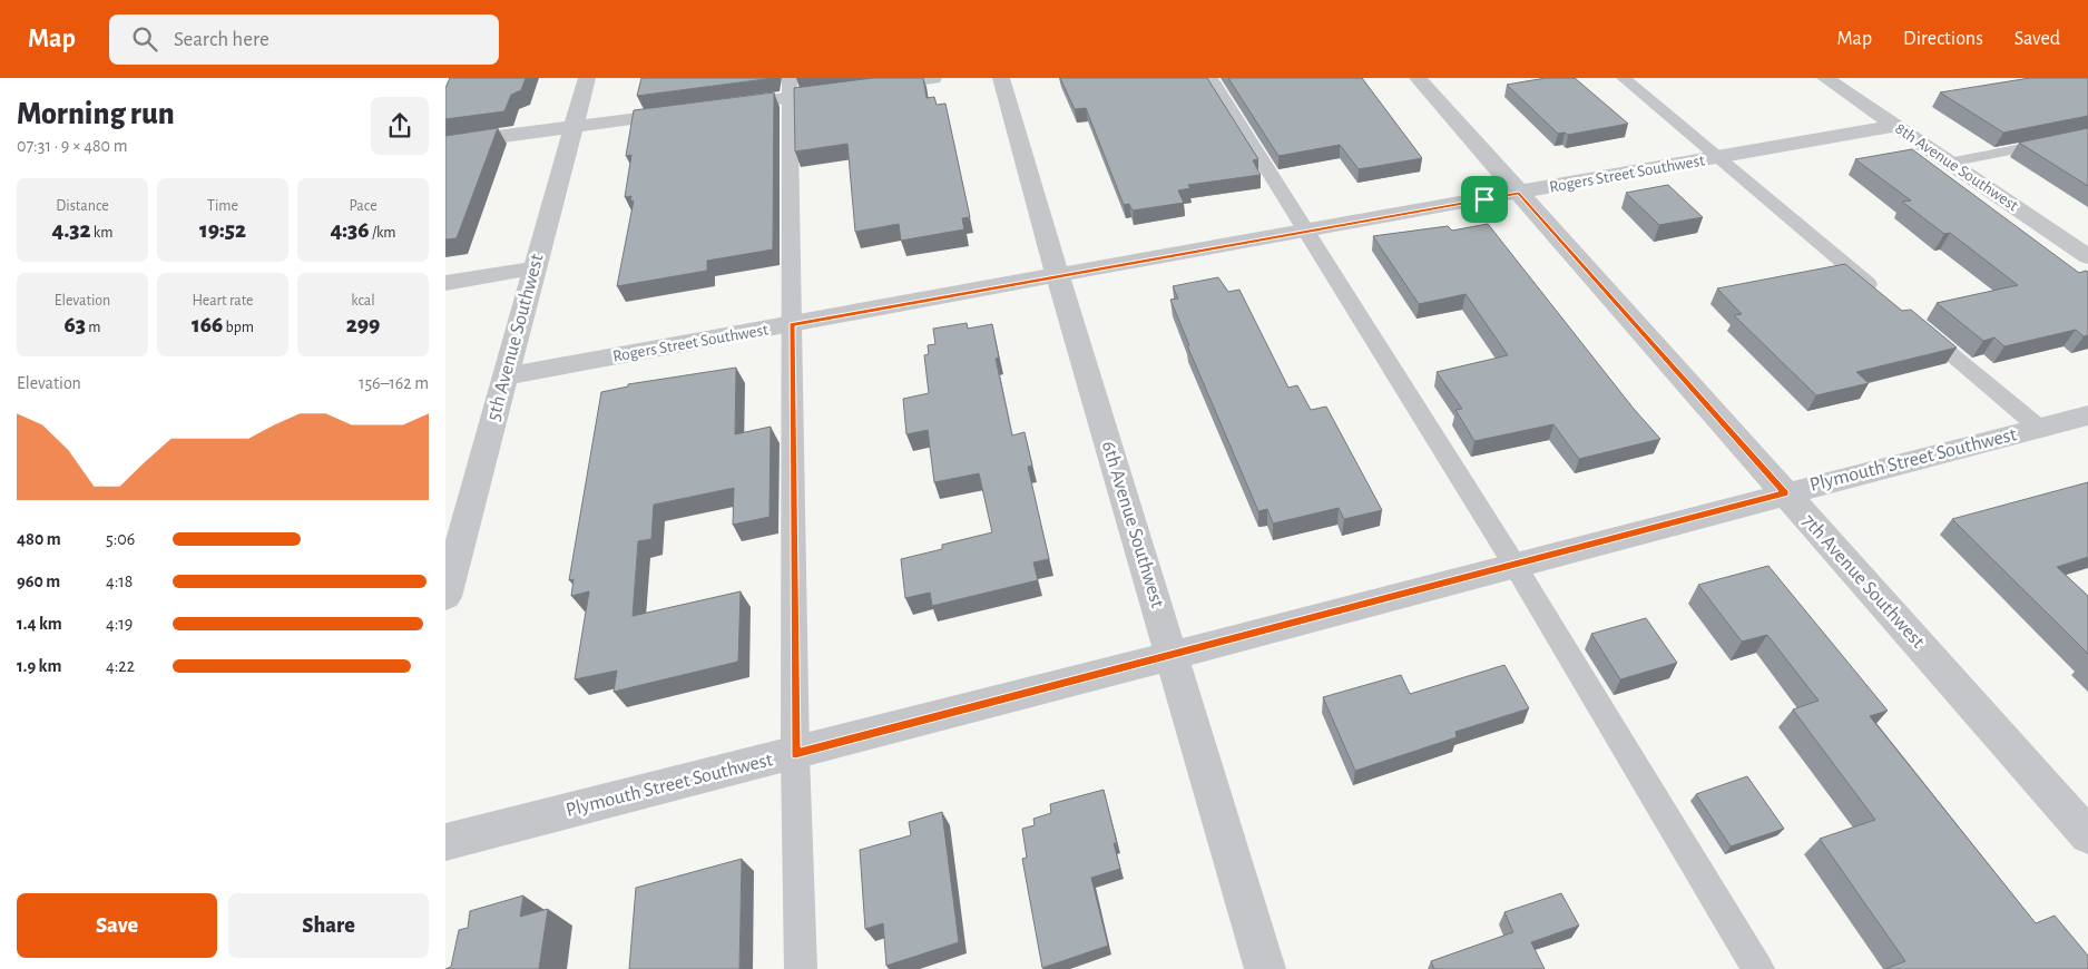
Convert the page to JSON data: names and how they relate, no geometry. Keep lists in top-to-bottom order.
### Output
{
  "streets": {
    "street": [
      "8th Avenue Southwest",
      "Rogers Street Southwest",
      "5th Avenue Southwest",
      "Plymouth Street Southwest",
      "6th Avenue Southwest",
      "7th Avenue Southwest"
    ]
  },
  "crossings": [
    ["8th Avenue Southwest", "Rogers Street Southwest"],
    ["Rogers Street Southwest", "5th Avenue Southwest"],
    ["Rogers Street Southwest", "6th Avenue Southwest"],
    ["Rogers Street Southwest", "7th Avenue Southwest"],
    ["Plymouth Street Southwest", "6th Avenue Southwest"],
    ["Plymouth Street Southwest", "7th Avenue Southwest"]
  ],
  "page": {
    "header": "Map",
    "search": "Search here",
    "nav": ["Map", "Directions", "Saved"],
    "heading": ["Morning run", "07:31 · 9 × 480 m"],
    "stats": [
      ["Distance", "4.32 km"],
      ["Time", "19:52"],
      ["Pace", "4:36 /km"],
      ["Elevation", "63 m"],
      ["Heart rate", "166 bpm"],
      ["kcal", "299"]
    ],
    "chart": ["Elevation", "156–162 m"],
    "list": [
      {
        "name": "480 m",
        "note": "5:06"
      },
      {
        "name": "960 m",
        "note": "4:18"
      },
      {
        "name": "1.4 km",
        "note": "4:19"
      },
      {
        "name": "1.9 km",
        "note": "4:22"
      }
    ],
    "buttons": ["Save", "Share"]
  }
}
